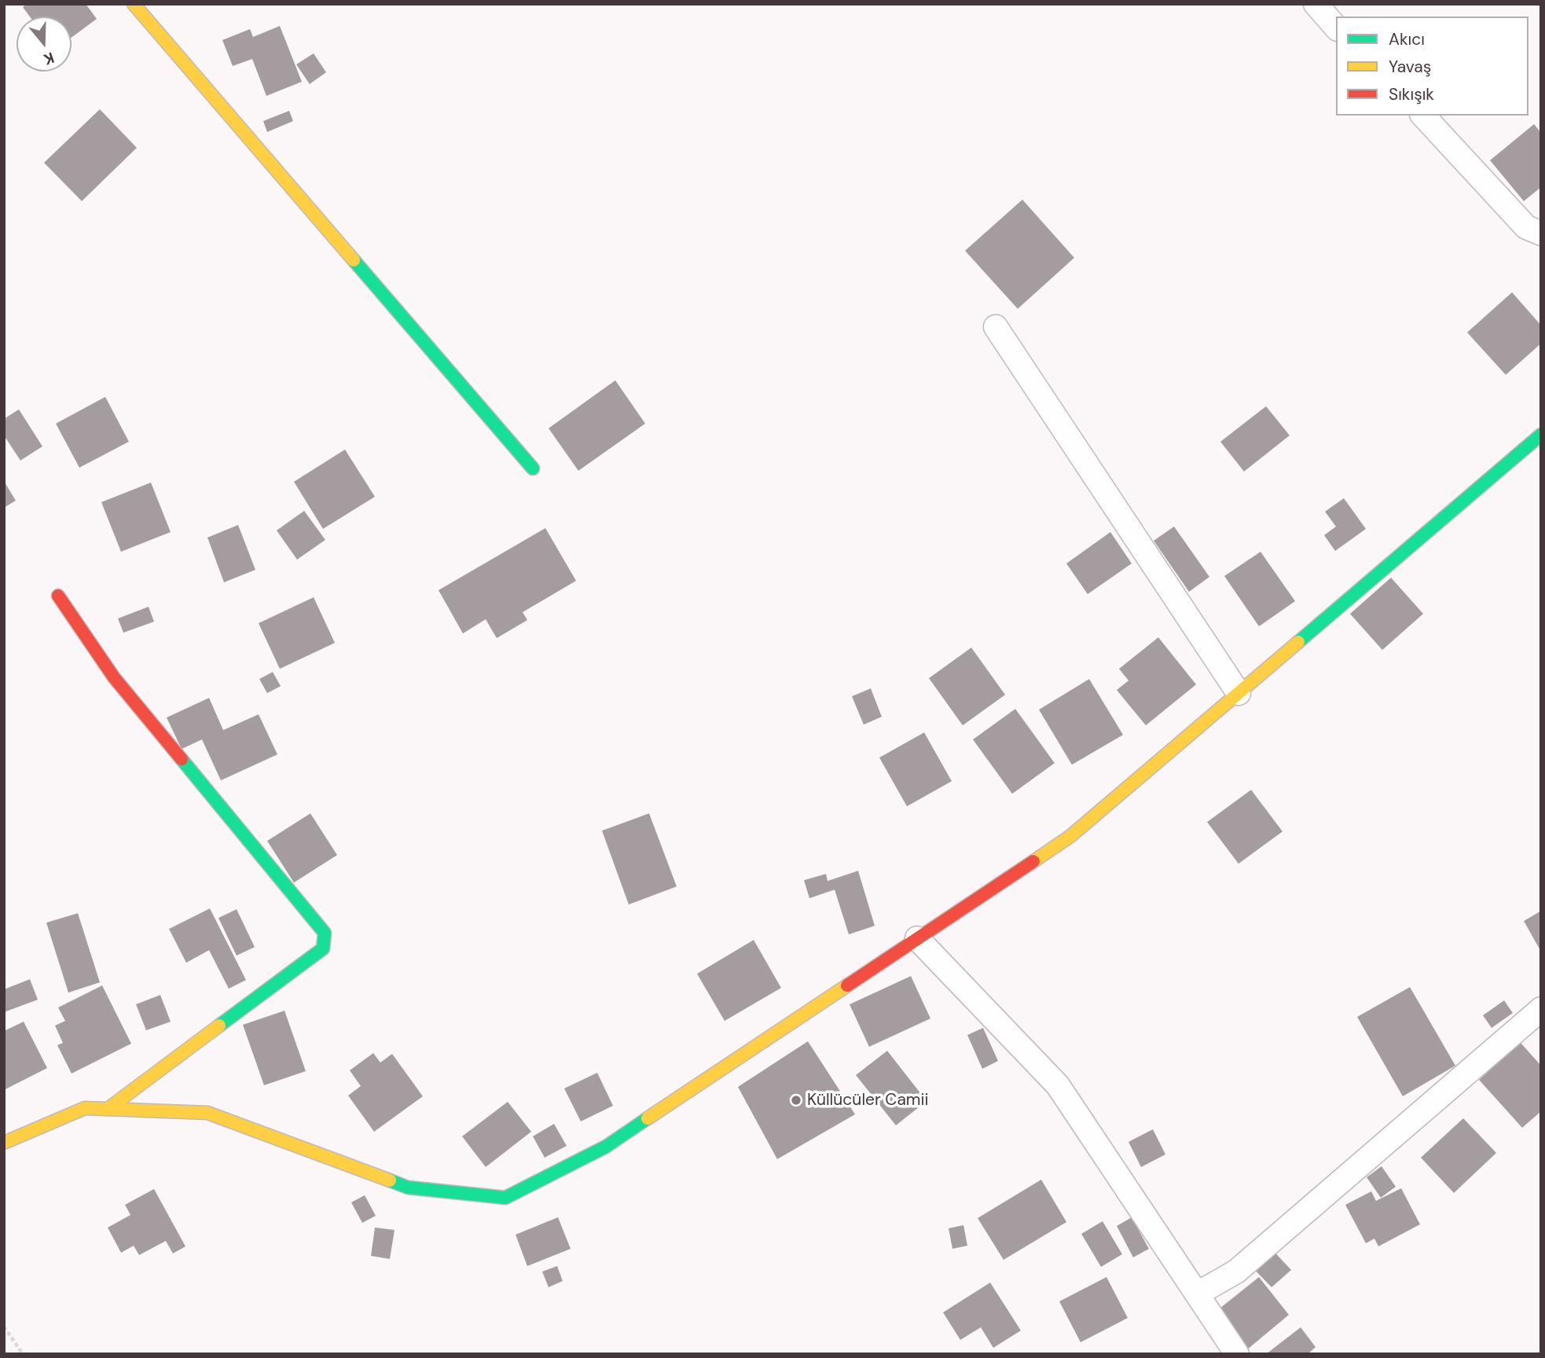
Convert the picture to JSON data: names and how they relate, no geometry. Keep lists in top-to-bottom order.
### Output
{
  "places": ["Küllücüler Camii"],
  "legend": ["Akıcı", "Yavaş", "Sıkışık"],
  "north": "bottom"
}
